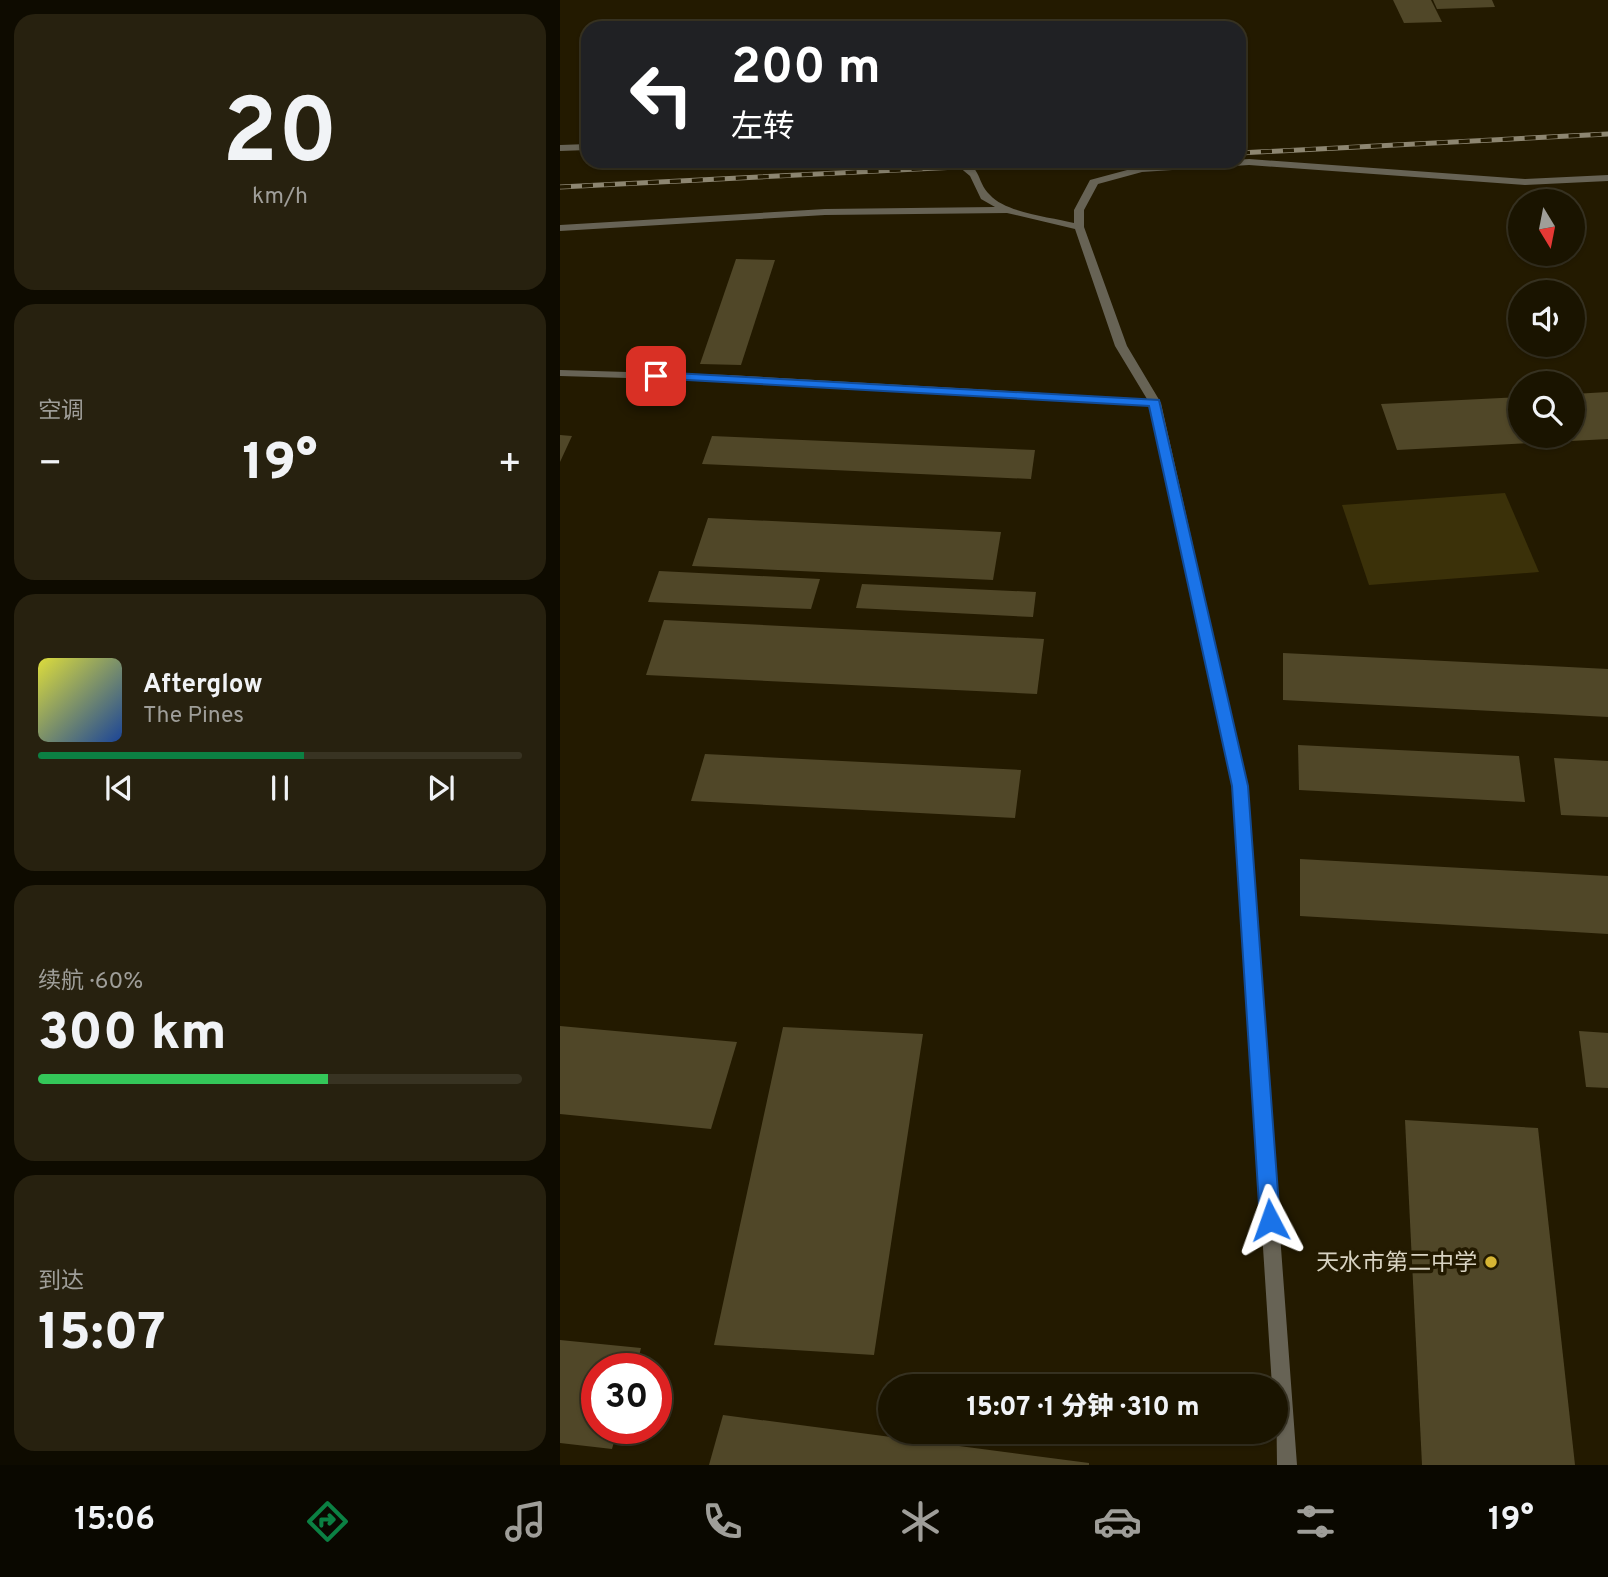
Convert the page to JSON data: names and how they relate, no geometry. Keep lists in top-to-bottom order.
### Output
{
  "places": ["天水市第二中学"],
  "north": "bottom",
  "page": {
    "tile": [
      ["20", "km/h"],
      "空调",
      ["续航 · 60%", "300 km"],
      ["到达", "15:07"]
    ],
    "turn": ["200 m", "左转"],
    "heat": ["−", "19°", "+"],
    "song": ["Afterglow", "The Pines"],
    "limit": "30",
    "trip": "15:07 · 1 分钟 · 310 m",
    "tabs": ["15:06", "19°"]
  }
}
